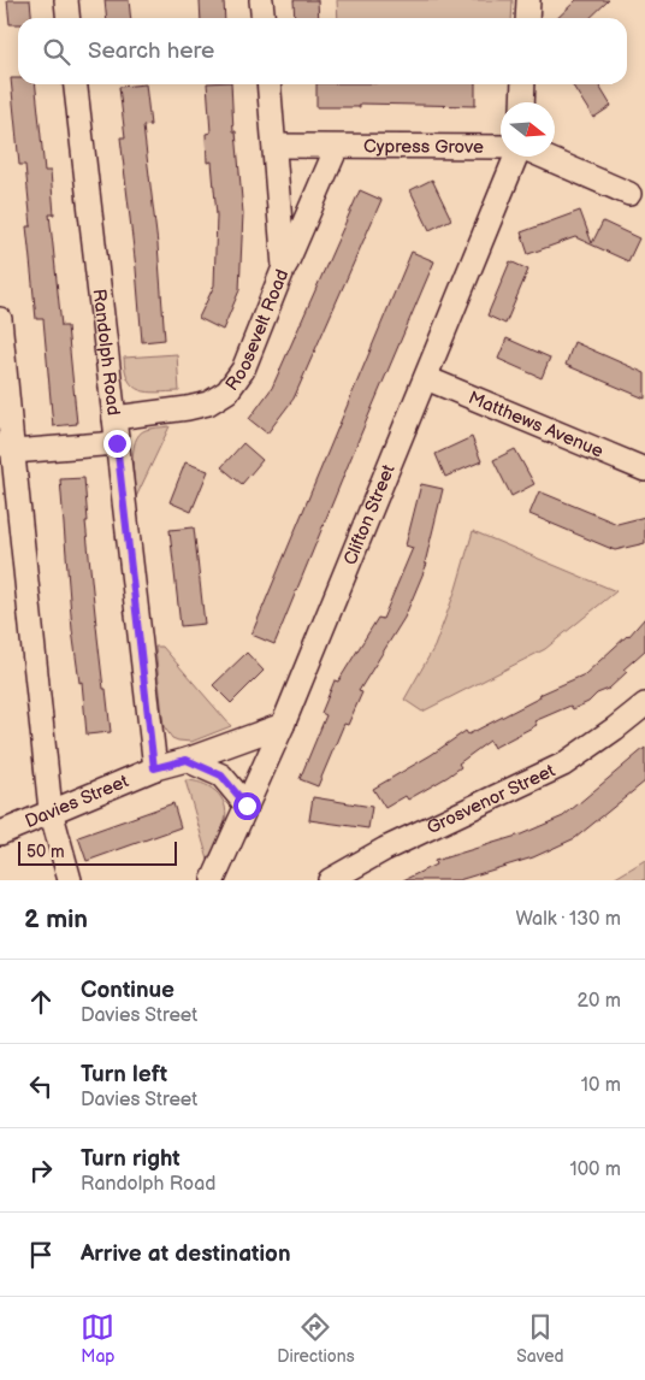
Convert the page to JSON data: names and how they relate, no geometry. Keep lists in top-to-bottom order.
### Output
{
  "streets": {
    "street": [
      "Cypress Grove",
      "Roosevelt Road",
      "Randolph Road",
      "Matthews Avenue",
      "Clifton Street",
      "Grosvenor Street",
      "Davies Street"
    ]
  },
  "crossings": [
    ["Cypress Grove", "Roosevelt Road"],
    ["Roosevelt Road", "Randolph Road"],
    ["Randolph Road", "Davies Street"],
    ["Matthews Avenue", "Clifton Street"],
    ["Clifton Street", "Davies Street"]
  ],
  "scale_bar": "50 m",
  "north": "right",
  "page": {
    "search": "Search here",
    "scale": "50 m",
    "heading": ["2 min", "Walk · 130 m"],
    "list": [
      ["Continue", "Davies Street", "20 m"],
      ["Turn left", "Davies Street", "10 m"],
      ["Turn right", "Randolph Road", "100 m"],
      "Arrive at destination"
    ],
    "nav": ["Map", "Directions", "Saved"]
  }
}
